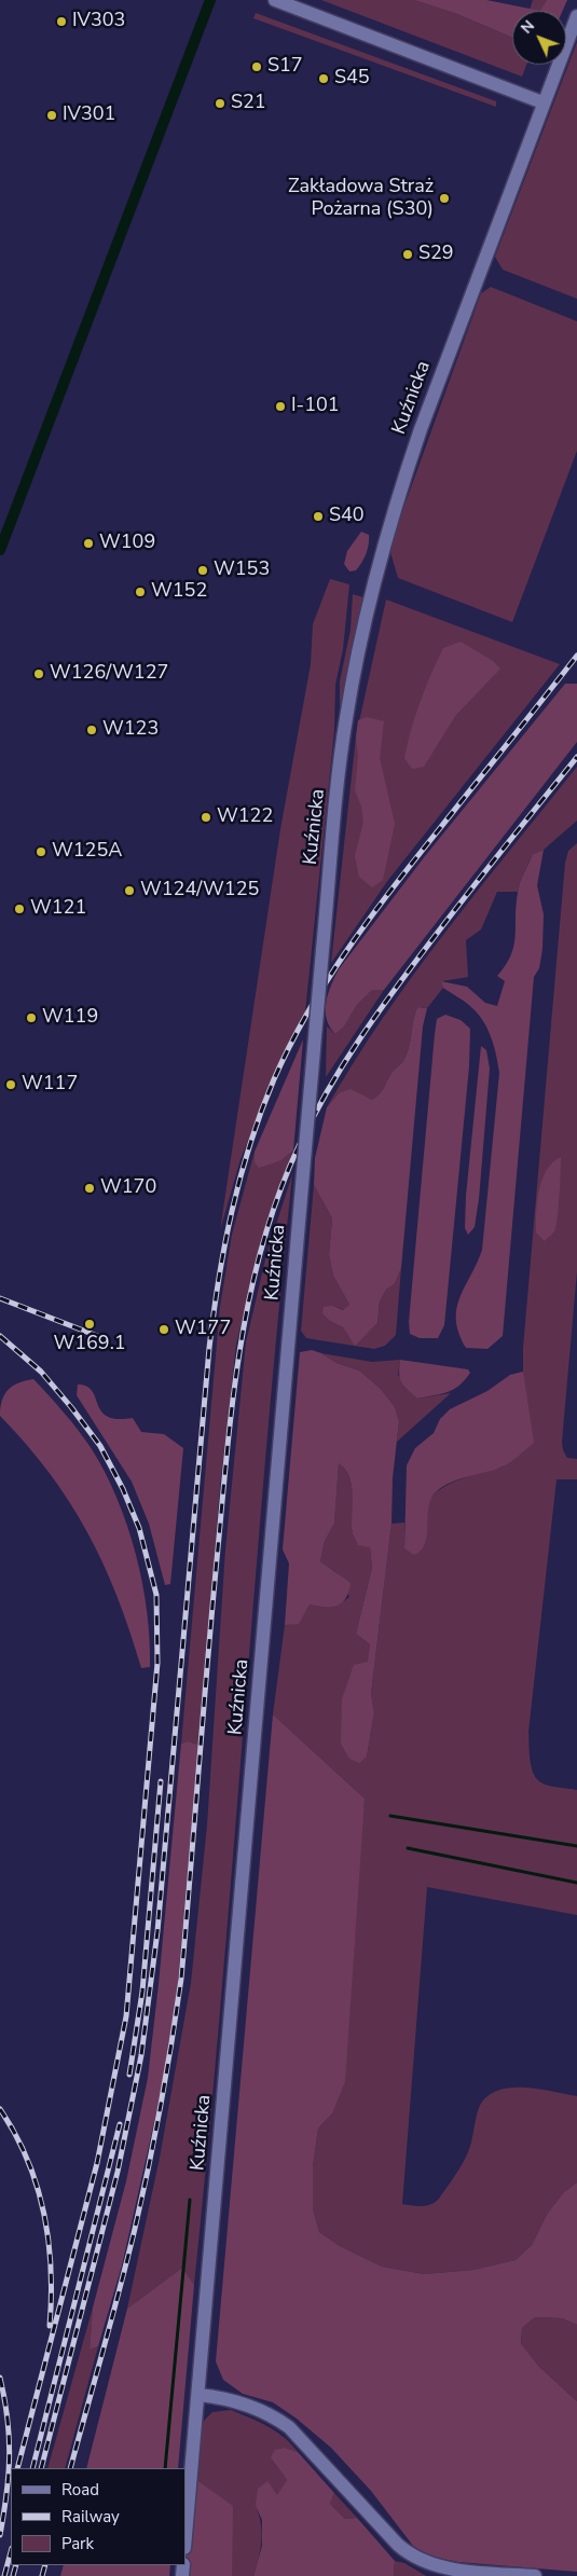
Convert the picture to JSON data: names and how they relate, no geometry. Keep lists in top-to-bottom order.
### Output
{
  "streets": {
    "street": ["Kuźnicka"]
  },
  "places": [
    "IV303",
    "S17",
    "S45",
    "S21",
    "IV301",
    "Zakładowa Straż Pożarna (S30)",
    "S29",
    "I-101",
    "S40",
    "W109",
    "W153",
    "W152",
    "W126/W127",
    "W123",
    "W122",
    "W125A",
    "W124/W125",
    "W121",
    "W119",
    "W117",
    "W170",
    "W169.1",
    "W177"
  ],
  "legend": ["Road", "Railway", "Park"],
  "north": "top left"
}
